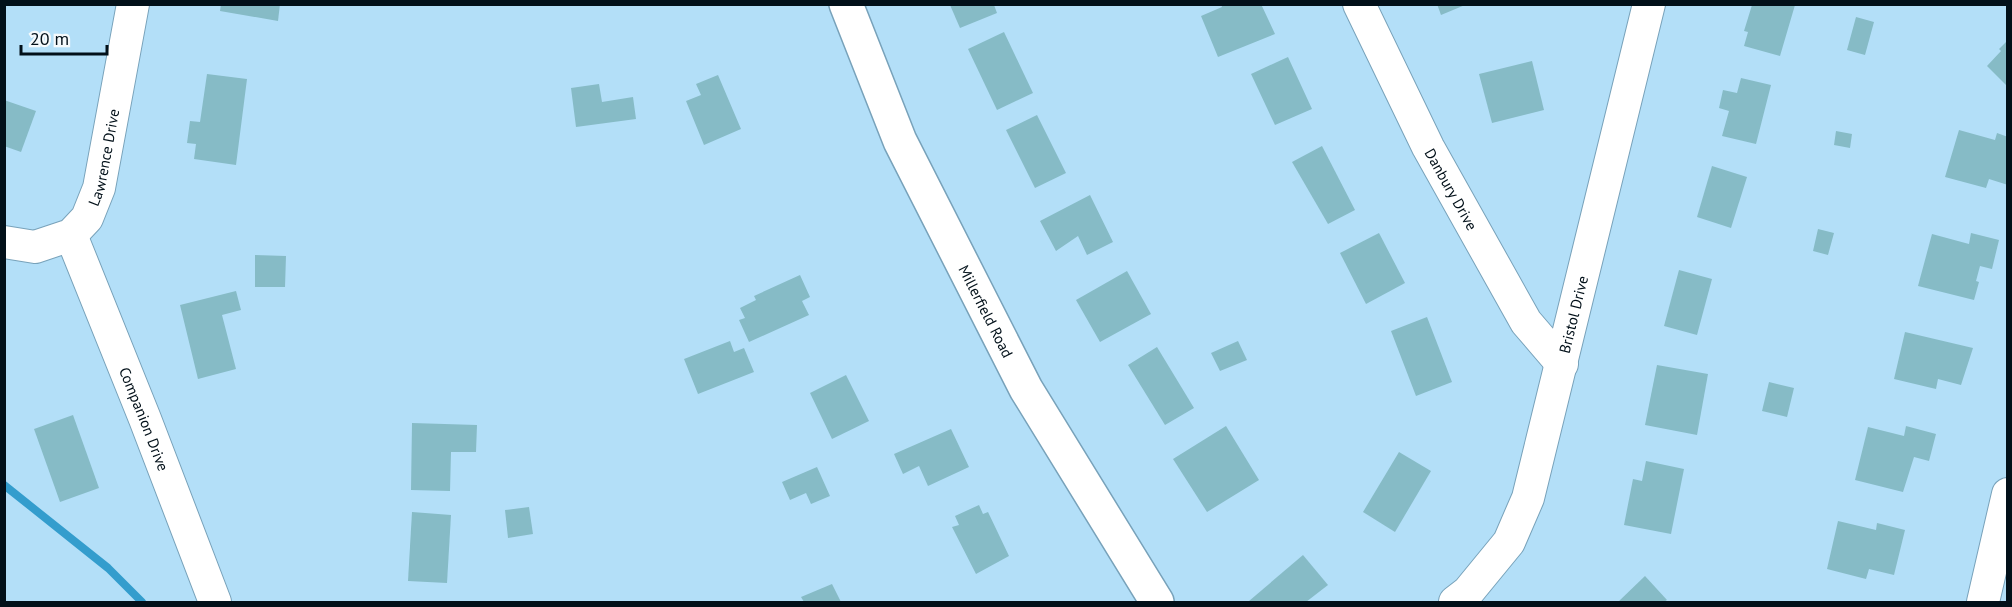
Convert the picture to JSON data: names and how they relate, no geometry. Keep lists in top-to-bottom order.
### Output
{
  "streets": {
    "main road": ["Millerfield Road"],
    "street": [
      "Lawrence Drive",
      "Danbury Drive",
      "Bristol Drive",
      "Companion Drive"
    ]
  },
  "crossings": [
    ["Lawrence Drive", "Companion Drive"],
    ["Danbury Drive", "Bristol Drive"]
  ],
  "scale_bar": "20 m"
}
